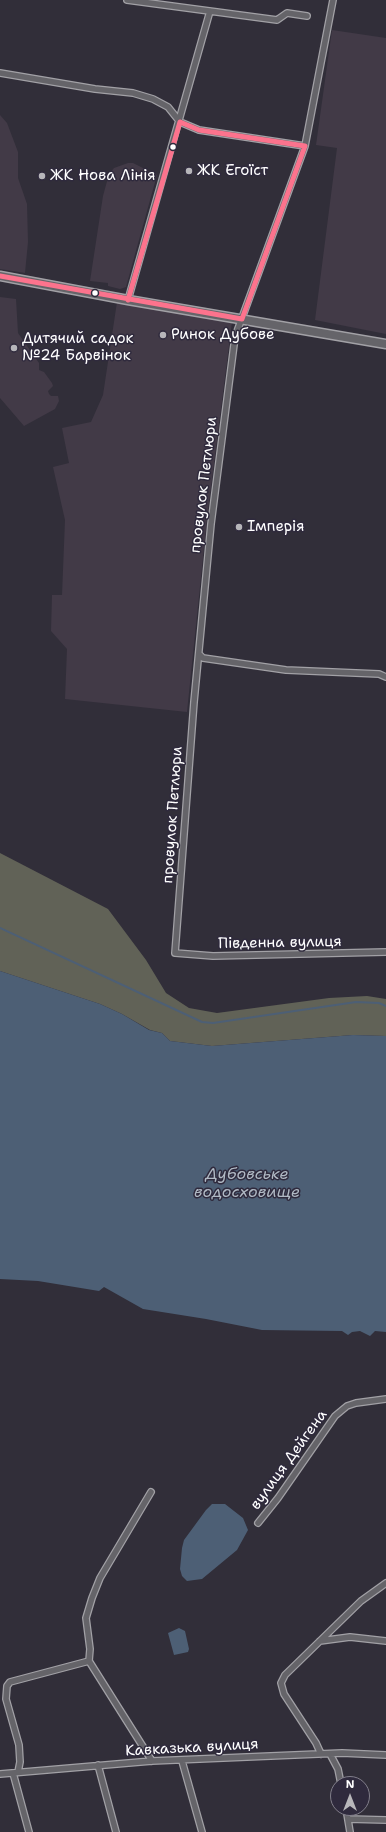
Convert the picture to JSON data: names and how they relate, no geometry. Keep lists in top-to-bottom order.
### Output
{
  "streets": {
    "street": [
      "провулок Петлюри",
      "Південна вулиця",
      "вулиця Дейгена",
      "Кавказька вулиця"
    ]
  },
  "crossings": [
    ["провулок Петлюри", "Південна вулиця"]
  ],
  "water": ["Дубовське водосховище"],
  "places": [
    "ЖК Егоїст",
    "ЖК Нова Лінія",
    "Ринок Дубове",
    "Дитячий садок №24 Барвінок",
    "Імперія"
  ],
  "north": "top"
}
